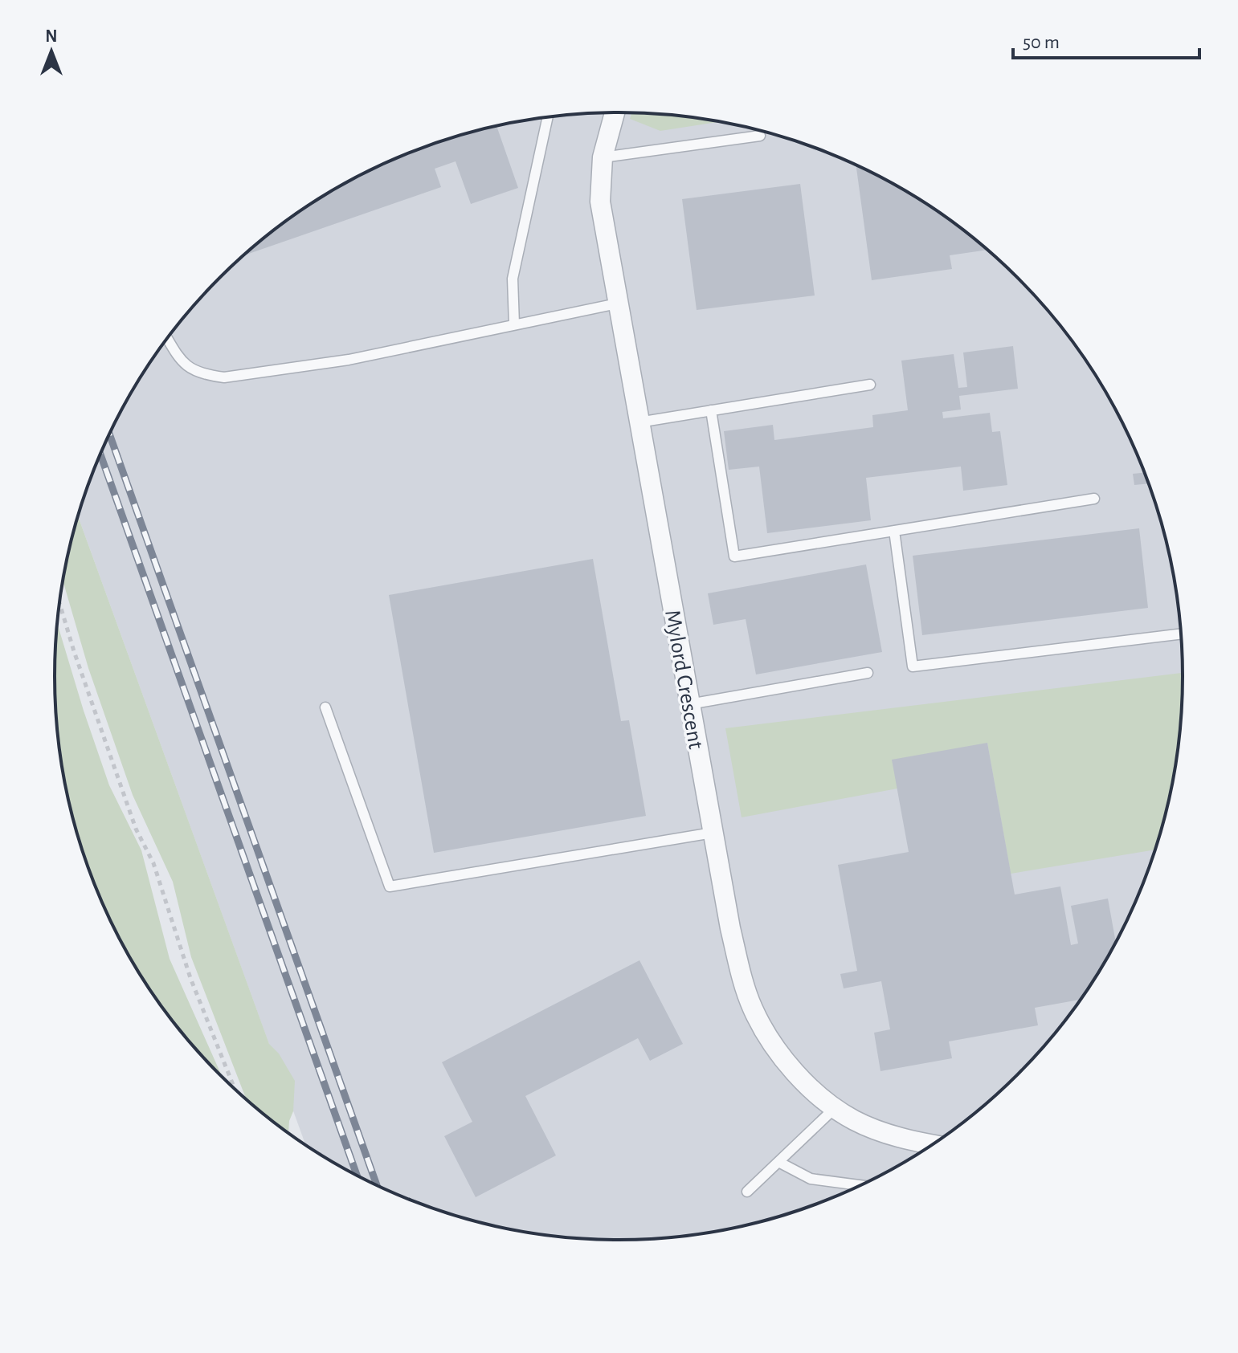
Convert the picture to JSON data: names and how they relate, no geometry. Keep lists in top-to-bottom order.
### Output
{
  "streets": {
    "street": ["Mylord Crescent"]
  },
  "scale_bar": "50 m",
  "north": "top"
}
